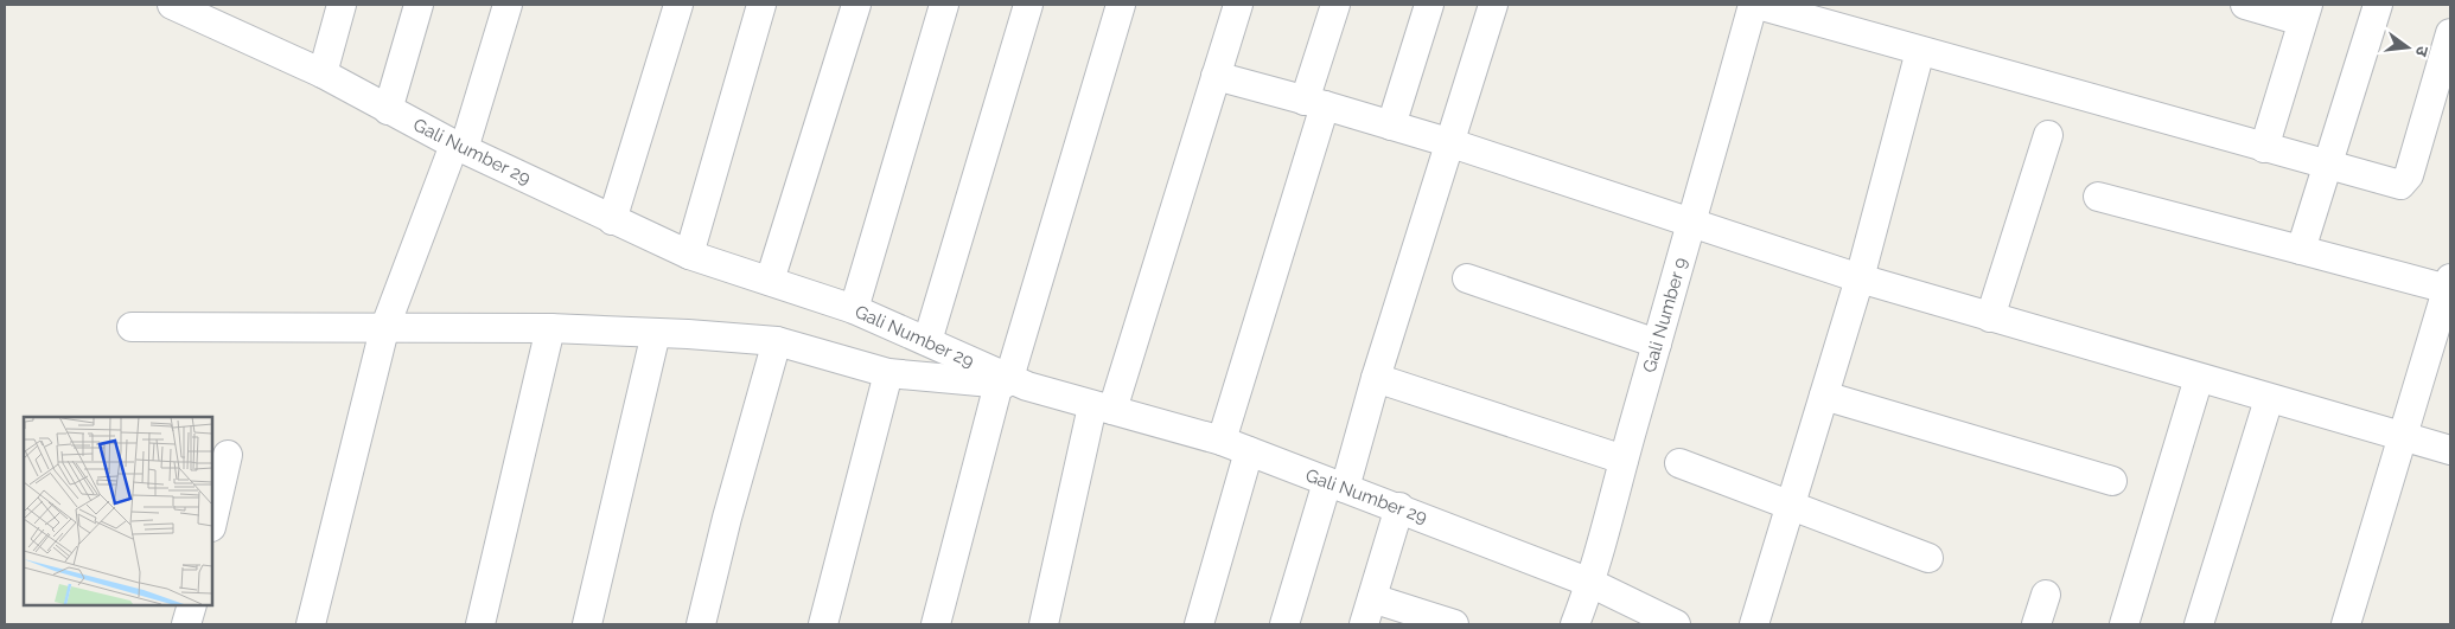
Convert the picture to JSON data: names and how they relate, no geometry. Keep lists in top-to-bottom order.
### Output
{
  "streets": {
    "street": ["Gali Number 29", "Gali Number 9"]
  },
  "crossings": [
    ["Gali Number 29", "Gali Number 9"]
  ],
  "north": "right"
}
